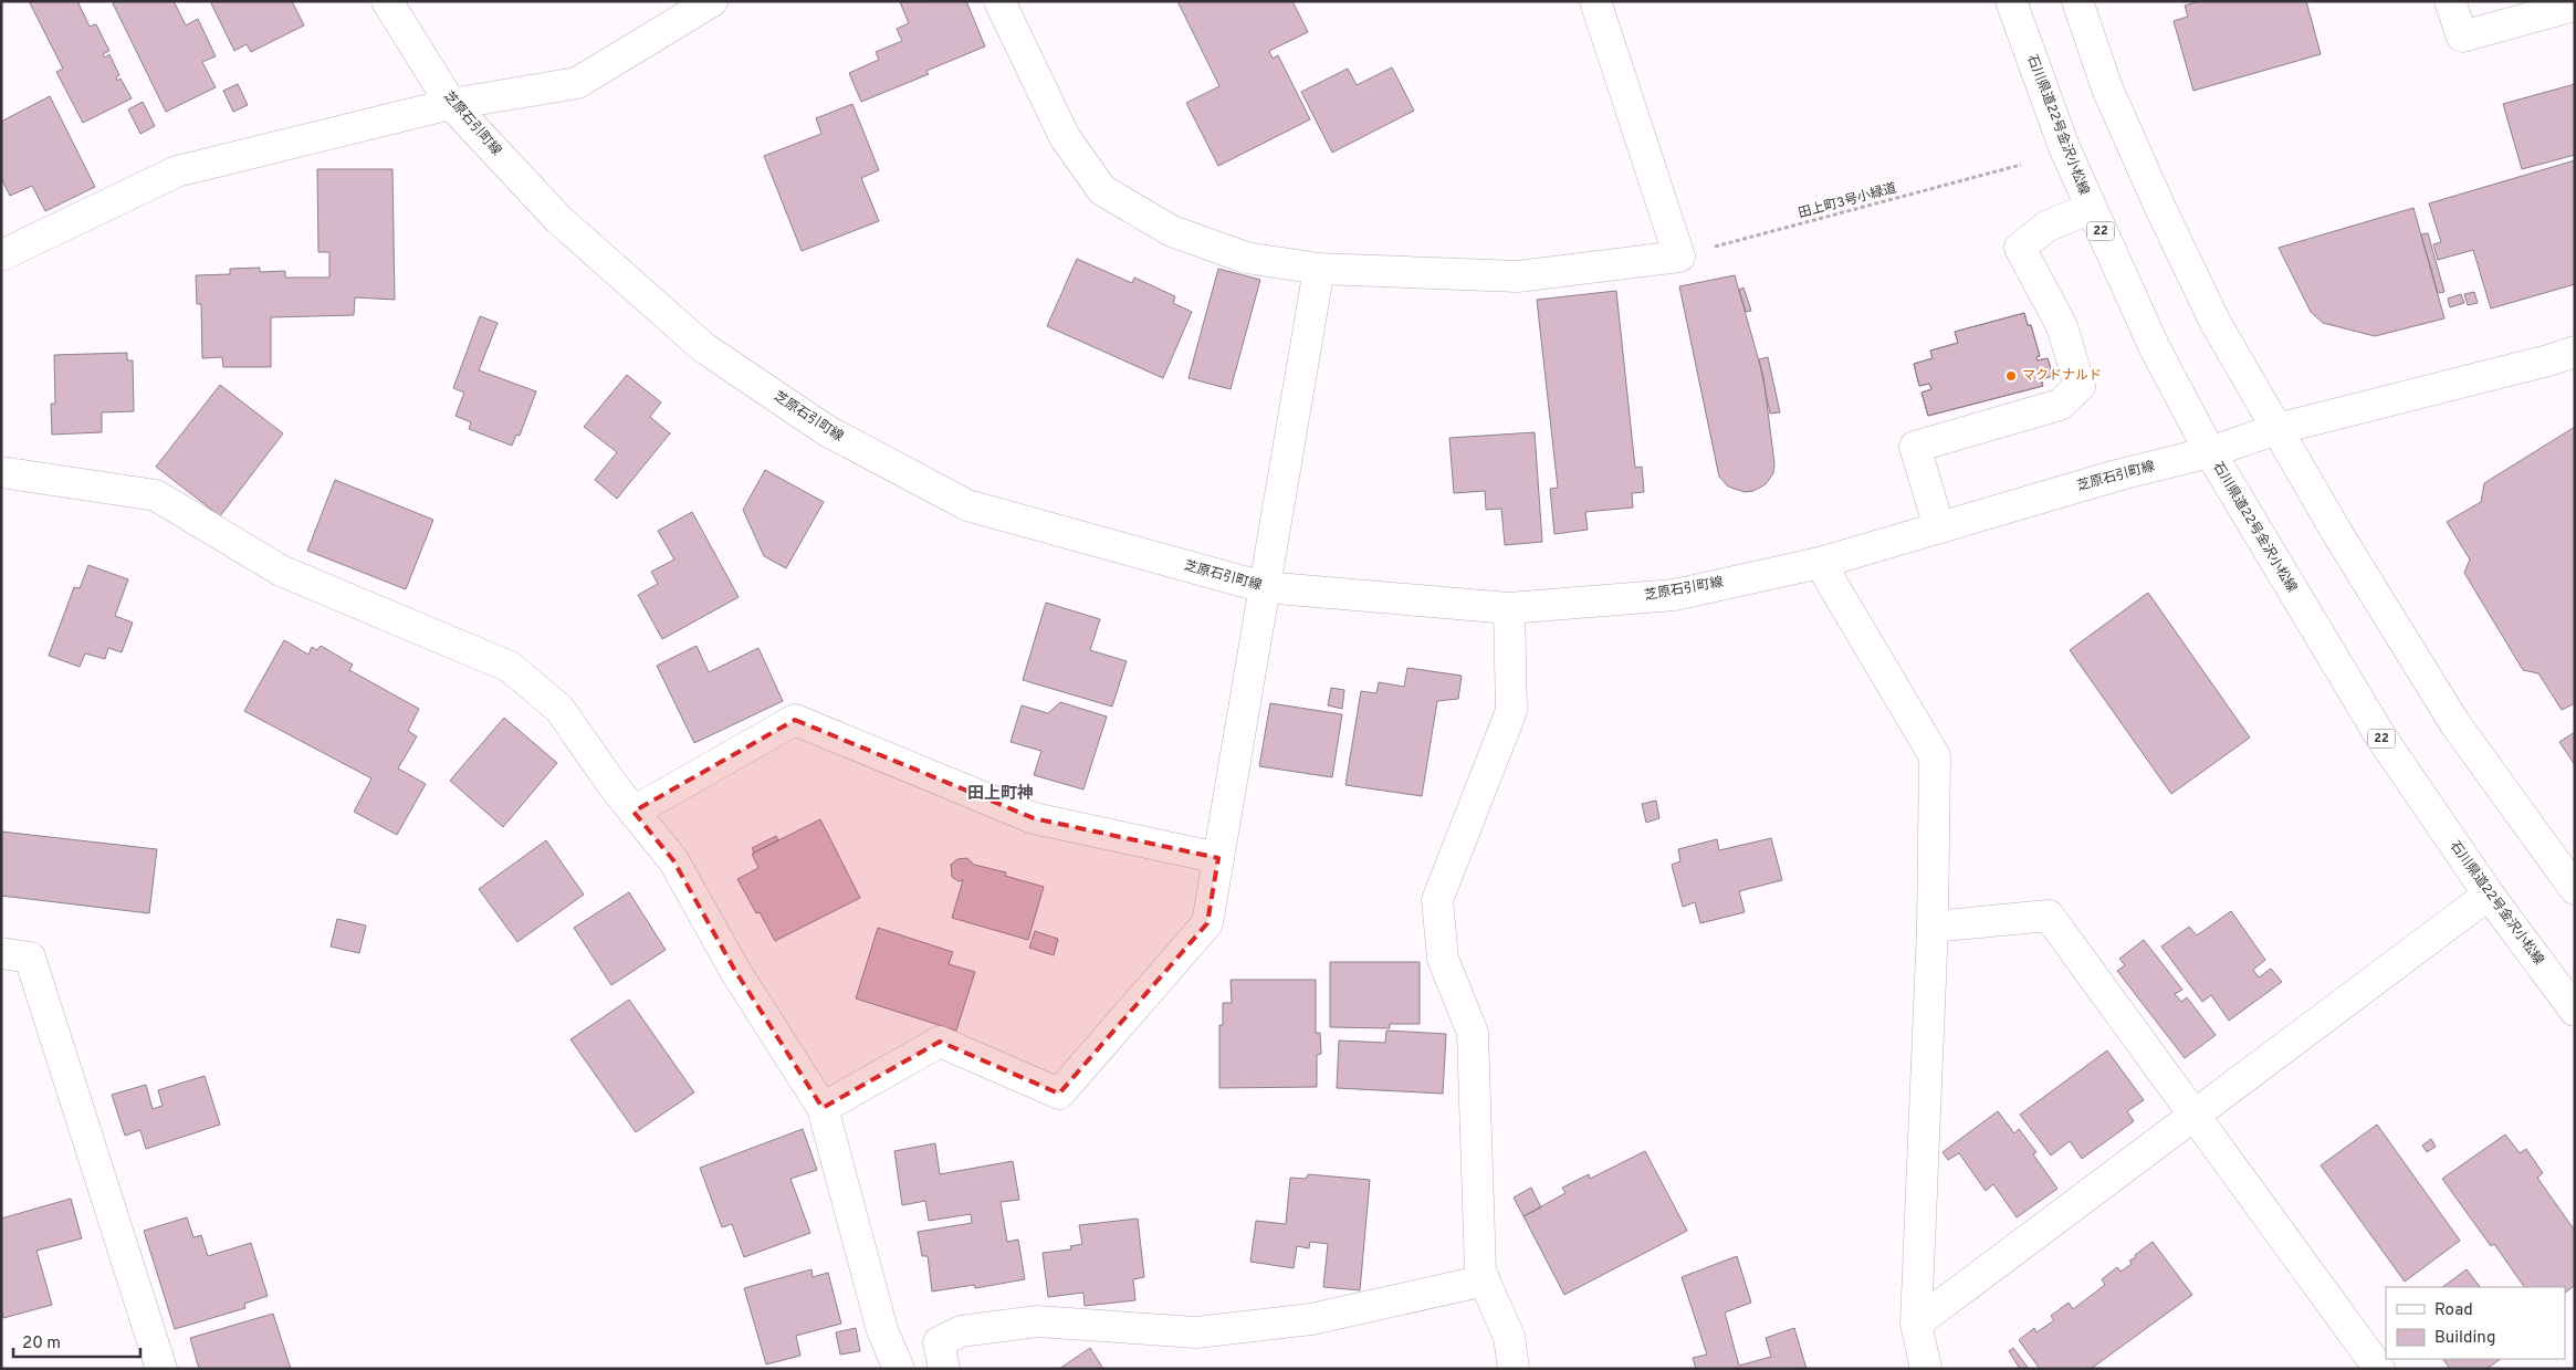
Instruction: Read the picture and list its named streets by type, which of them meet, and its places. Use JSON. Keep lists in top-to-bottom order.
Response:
{
  "streets": {
    "street": ["芝原石引町線", "石川県道22号金沢小松線", "22"],
    "path": ["田上町3号小緑道"]
  },
  "crossings": [
    ["芝原石引町線", "石川県道22号金沢小松線"]
  ],
  "districts": ["田上町神"],
  "places": ["マクドナルド"],
  "legend": ["Road", "Building"],
  "scale_bar": "20 m"
}
